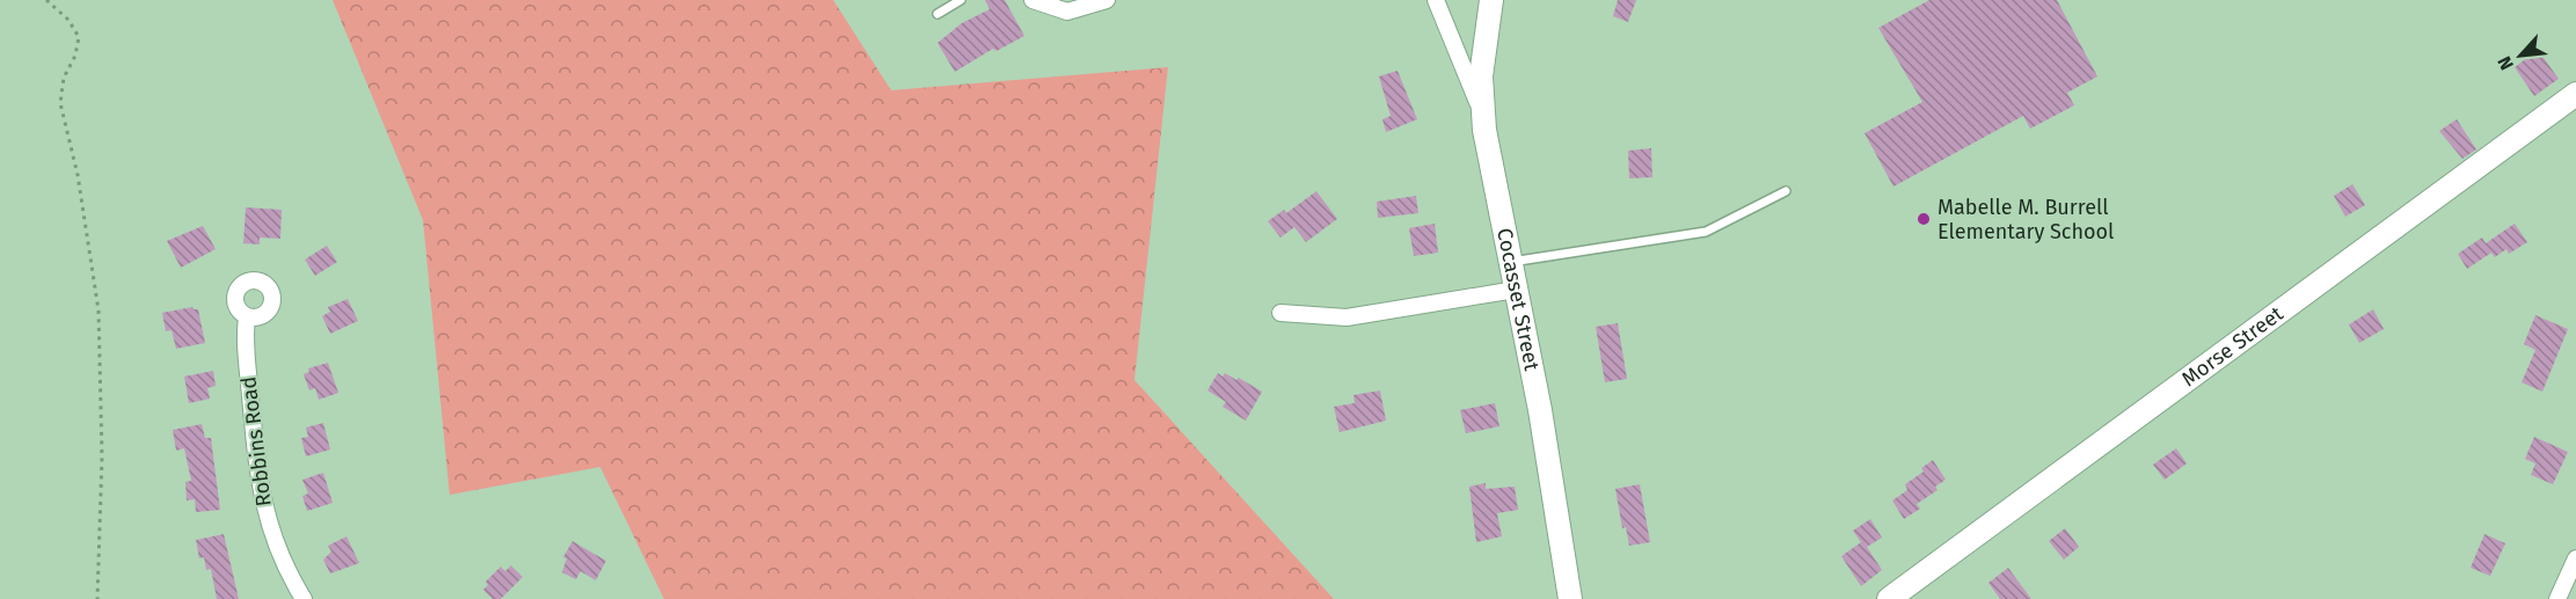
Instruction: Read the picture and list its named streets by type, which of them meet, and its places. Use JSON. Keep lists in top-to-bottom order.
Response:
{
  "streets": {
    "street": ["Cocasset Street", "Morse Street", "Robbins Road"]
  },
  "places": ["Mabelle M. Burrell Elementary School"],
  "north": "bottom left"
}
